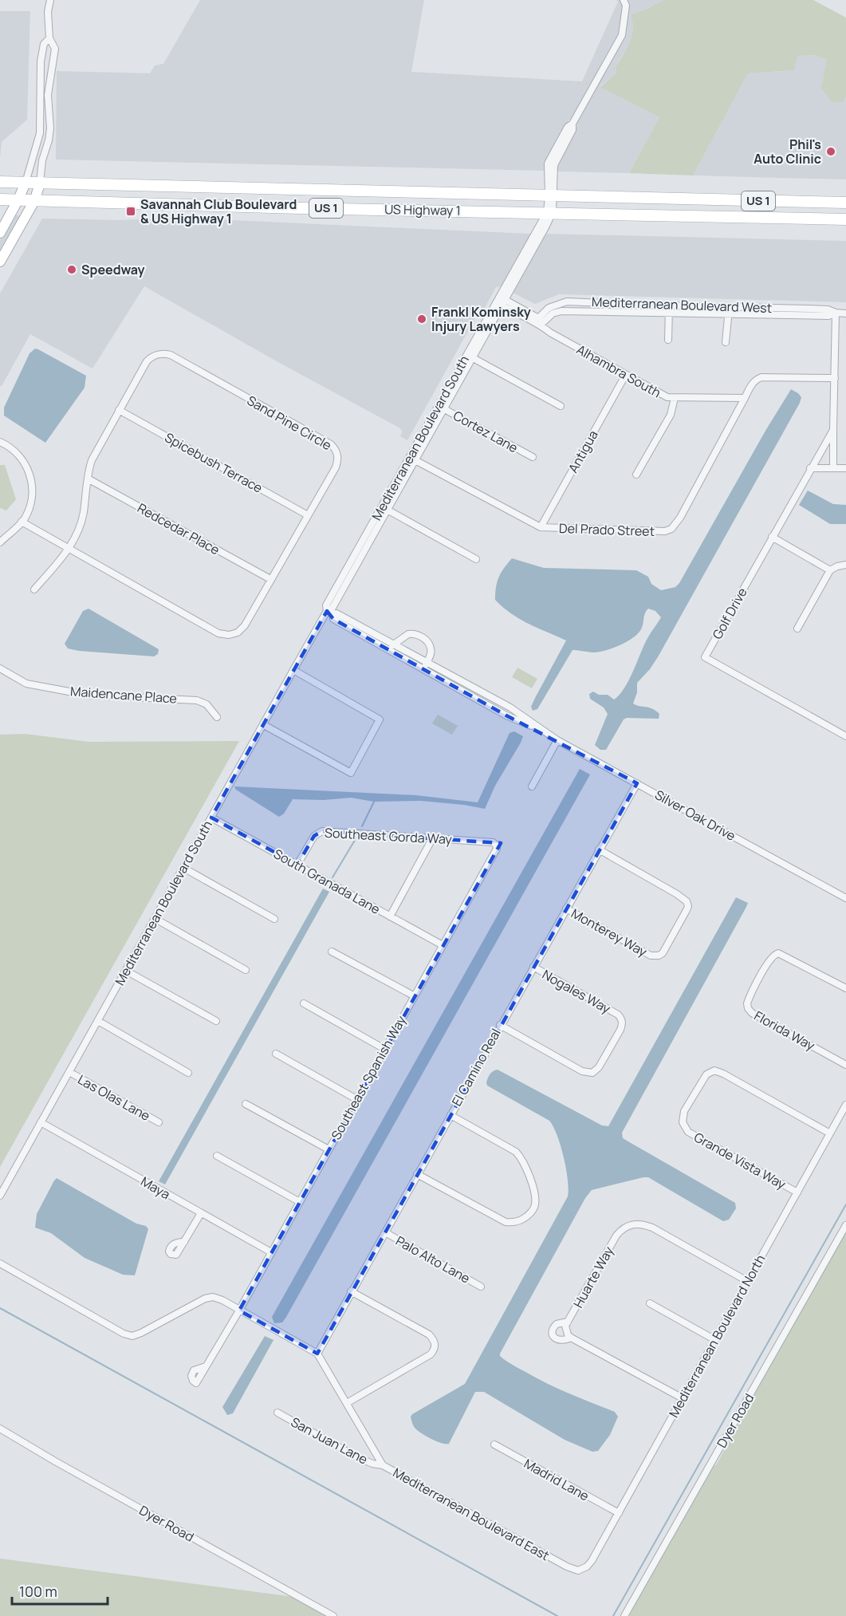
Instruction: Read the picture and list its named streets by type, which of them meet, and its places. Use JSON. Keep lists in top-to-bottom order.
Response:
{
  "streets": {
    "main road": ["US 1", "US Highway 1"],
    "street": [
      "Mediterranean Boulevard West",
      "Alhambra South",
      "Sand Pine Circle",
      "Cortez Lane",
      "Mediterranean Boulevard South",
      "Antigua",
      "Spicebush Terrace",
      "Redcedar Place",
      "Del Prado Street",
      "Golf Drive",
      "Maidencane Place",
      "Silver Oak Drive",
      "Southeast Gorda Way",
      "South Granada Lane",
      "Monterey Way",
      "Nogales Way",
      "Florida Way",
      "El Camino Real",
      "Southeast Spanish Way",
      "Las Olas Lane",
      "Grande Vista Way",
      "Maya",
      "Palo Alto Lane",
      "Huarte Way",
      "Mediterranean Boulevard North",
      "Dyer Road",
      "San Juan Lane",
      "Madrid Lane",
      "Mediterranean Boulevard East"
    ]
  },
  "crossings": [
    ["US Highway 1", "Mediterranean Boulevard South"],
    ["Mediterranean Boulevard West", "Alhambra South"],
    ["Mediterranean Boulevard West", "Golf Drive"],
    ["Alhambra South", "Mediterranean Boulevard South"],
    ["Alhambra South", "Antigua"],
    ["Alhambra South", "Del Prado Street"],
    ["Sand Pine Circle", "Spicebush Terrace"],
    ["Sand Pine Circle", "Redcedar Place"],
    ["Cortez Lane", "Mediterranean Boulevard South"],
    ["Mediterranean Boulevard South", "Del Prado Street"],
    ["Mediterranean Boulevard South", "Silver Oak Drive"],
    ["Mediterranean Boulevard South", "South Granada Lane"],
    ["Mediterranean Boulevard South", "Las Olas Lane"],
    ["Mediterranean Boulevard South", "Maya"],
    ["Antigua", "Del Prado Street"],
    ["Silver Oak Drive", "El Camino Real"],
    ["Southeast Gorda Way", "South Granada Lane"],
    ["Southeast Gorda Way", "Southeast Spanish Way"],
    ["South Granada Lane", "Southeast Spanish Way"],
    ["Monterey Way", "El Camino Real"],
    ["Nogales Way", "El Camino Real"],
    ["El Camino Real", "Palo Alto Lane"],
    ["El Camino Real", "Mediterranean Boulevard East"],
    ["Southeast Spanish Way", "Maya"],
    ["Grande Vista Way", "Mediterranean Boulevard North"],
    ["Huarte Way", "Mediterranean Boulevard North"],
    ["Mediterranean Boulevard North", "Madrid Lane"],
    ["Mediterranean Boulevard North", "Mediterranean Boulevard East"],
    ["San Juan Lane", "Mediterranean Boulevard East"]
  ],
  "places": {
    "other": ["Phil's Auto Clinic", "Speedway", "Frankl Kominsky Injury Lawyers"],
    "transit": ["Savannah Club Boulevard & US Highway 1"]
  },
  "scale_bar": "100 m"
}
